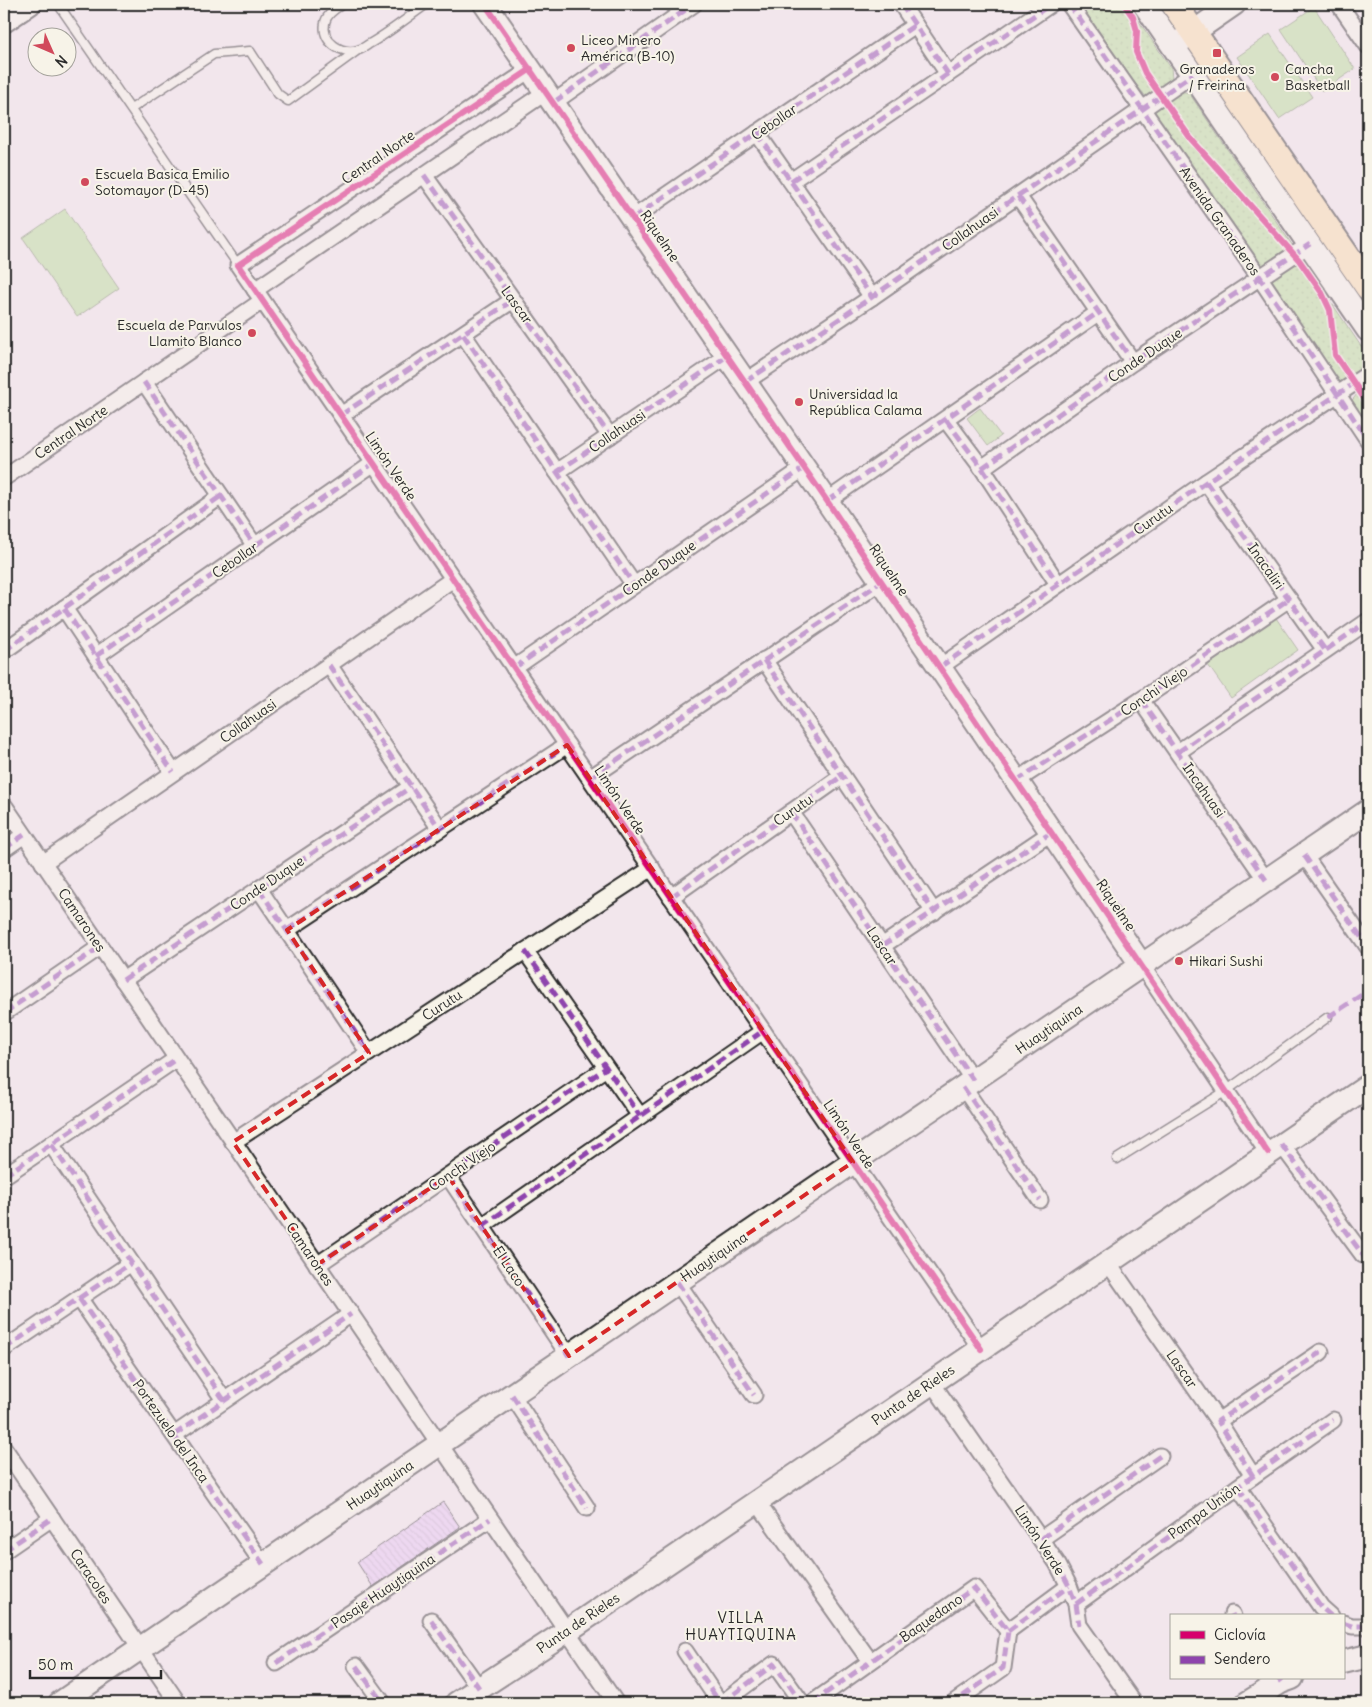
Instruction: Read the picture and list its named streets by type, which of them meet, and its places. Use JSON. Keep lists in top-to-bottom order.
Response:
{
  "streets": {
    "street": [
      "Cebollar",
      "Central Norte",
      "Avenida Granaderos",
      "Collahuasi",
      "Riquelme",
      "Lascar",
      "Conde Duque",
      "Limón Verde",
      "Curutu",
      "Inacaliri",
      "Conchi Viejo",
      "Incahuasi",
      "Camarones",
      "Huaytiquina",
      "El Laco",
      "Punta de Rieles",
      "Portezuelo del Inca",
      "Pampa Unión",
      "Caracoles",
      "Pasaje Huaytiquina",
      "Baquedano"
    ]
  },
  "crossings": [
    ["Cebollar", "Riquelme"],
    ["Cebollar", "Limón Verde"],
    ["Central Norte", "Riquelme"],
    ["Central Norte", "Lascar"],
    ["Central Norte", "Limón Verde"],
    ["Avenida Granaderos", "Collahuasi"],
    ["Avenida Granaderos", "Conde Duque"],
    ["Avenida Granaderos", "Curutu"],
    ["Collahuasi", "Riquelme"],
    ["Collahuasi", "Lascar"],
    ["Collahuasi", "Limón Verde"],
    ["Collahuasi", "Camarones"],
    ["Riquelme", "Conde Duque"],
    ["Riquelme", "Curutu"],
    ["Riquelme", "Conchi Viejo"],
    ["Riquelme", "Huaytiquina"],
    ["Riquelme", "Punta de Rieles"],
    ["Lascar", "Curutu"],
    ["Lascar", "Huaytiquina"],
    ["Lascar", "Punta de Rieles"],
    ["Lascar", "Pampa Unión"],
    ["Conde Duque", "Limón Verde"],
    ["Conde Duque", "Camarones"],
    ["Limón Verde", "Curutu"],
    ["Limón Verde", "Huaytiquina"],
    ["Limón Verde", "Punta de Rieles"],
    ["Limón Verde", "Pampa Unión"],
    ["Curutu", "Inacaliri"],
    ["Curutu", "Camarones"],
    ["Inacaliri", "Conchi Viejo"],
    ["Conchi Viejo", "Incahuasi"],
    ["Conchi Viejo", "Camarones"],
    ["Conchi Viejo", "El Laco"],
    ["Incahuasi", "Huaytiquina"],
    ["Camarones", "Huaytiquina"],
    ["Camarones", "Punta de Rieles"],
    ["Camarones", "Pasaje Huaytiquina"],
    ["Huaytiquina", "El Laco"],
    ["Huaytiquina", "Portezuelo del Inca"],
    ["Huaytiquina", "Caracoles"]
  ],
  "districts": ["VILLA HUAYTIQUINA"],
  "places": {
    "other": [
      "Liceo Minero América (B-10)",
      "Cancha Basketball",
      "Escuela Basica Emilio Sotomayor (D-45)",
      "Escuela de Parvulos Llamito Blanco",
      "Universidad la República Calama",
      "Hikari Sushi"
    ],
    "transit": ["Granaderos / Freirina"]
  },
  "legend": ["Ciclovía", "Sendero"],
  "scale_bar": "50 m",
  "north": "bottom right"
}
